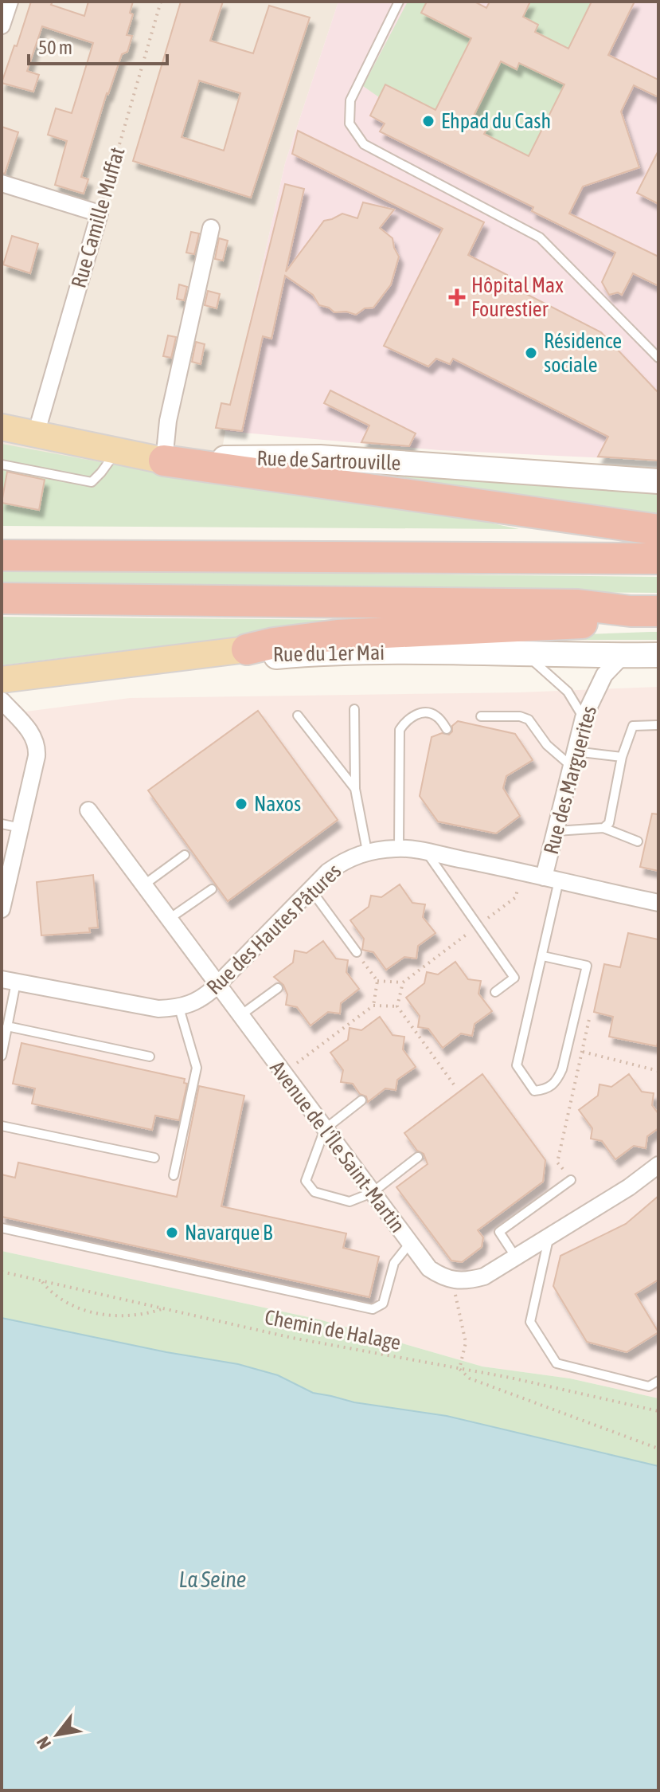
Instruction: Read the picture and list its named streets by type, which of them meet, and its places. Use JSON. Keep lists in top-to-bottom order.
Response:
{
  "streets": {
    "main road": ["Rue de Sartrouville", "Rue du 1er Mai"],
    "street": [
      "Rue Camille Muffat",
      "Rue des Marguerites",
      "Rue des Hautes Pâtures",
      "Avenue de l'Île Saint-Martin"
    ],
    "path": ["Chemin de Halage"]
  },
  "crossings": [
    ["Rue Camille Muffat", "Rue de Sartrouville"],
    ["Rue du 1er Mai", "Rue des Marguerites"],
    ["Rue des Marguerites", "Rue des Hautes Pâtures"],
    ["Rue des Hautes Pâtures", "Avenue de l'Île Saint-Martin"]
  ],
  "water": ["La Seine"],
  "places": {
    "other": [
      "Ehpad du Cash",
      "Résidence sociale",
      "Naxos",
      "Navarque B"
    ],
    "health": ["Hôpital Max Fourestier"]
  },
  "scale_bar": "50 m",
  "north": "bottom left"
}
